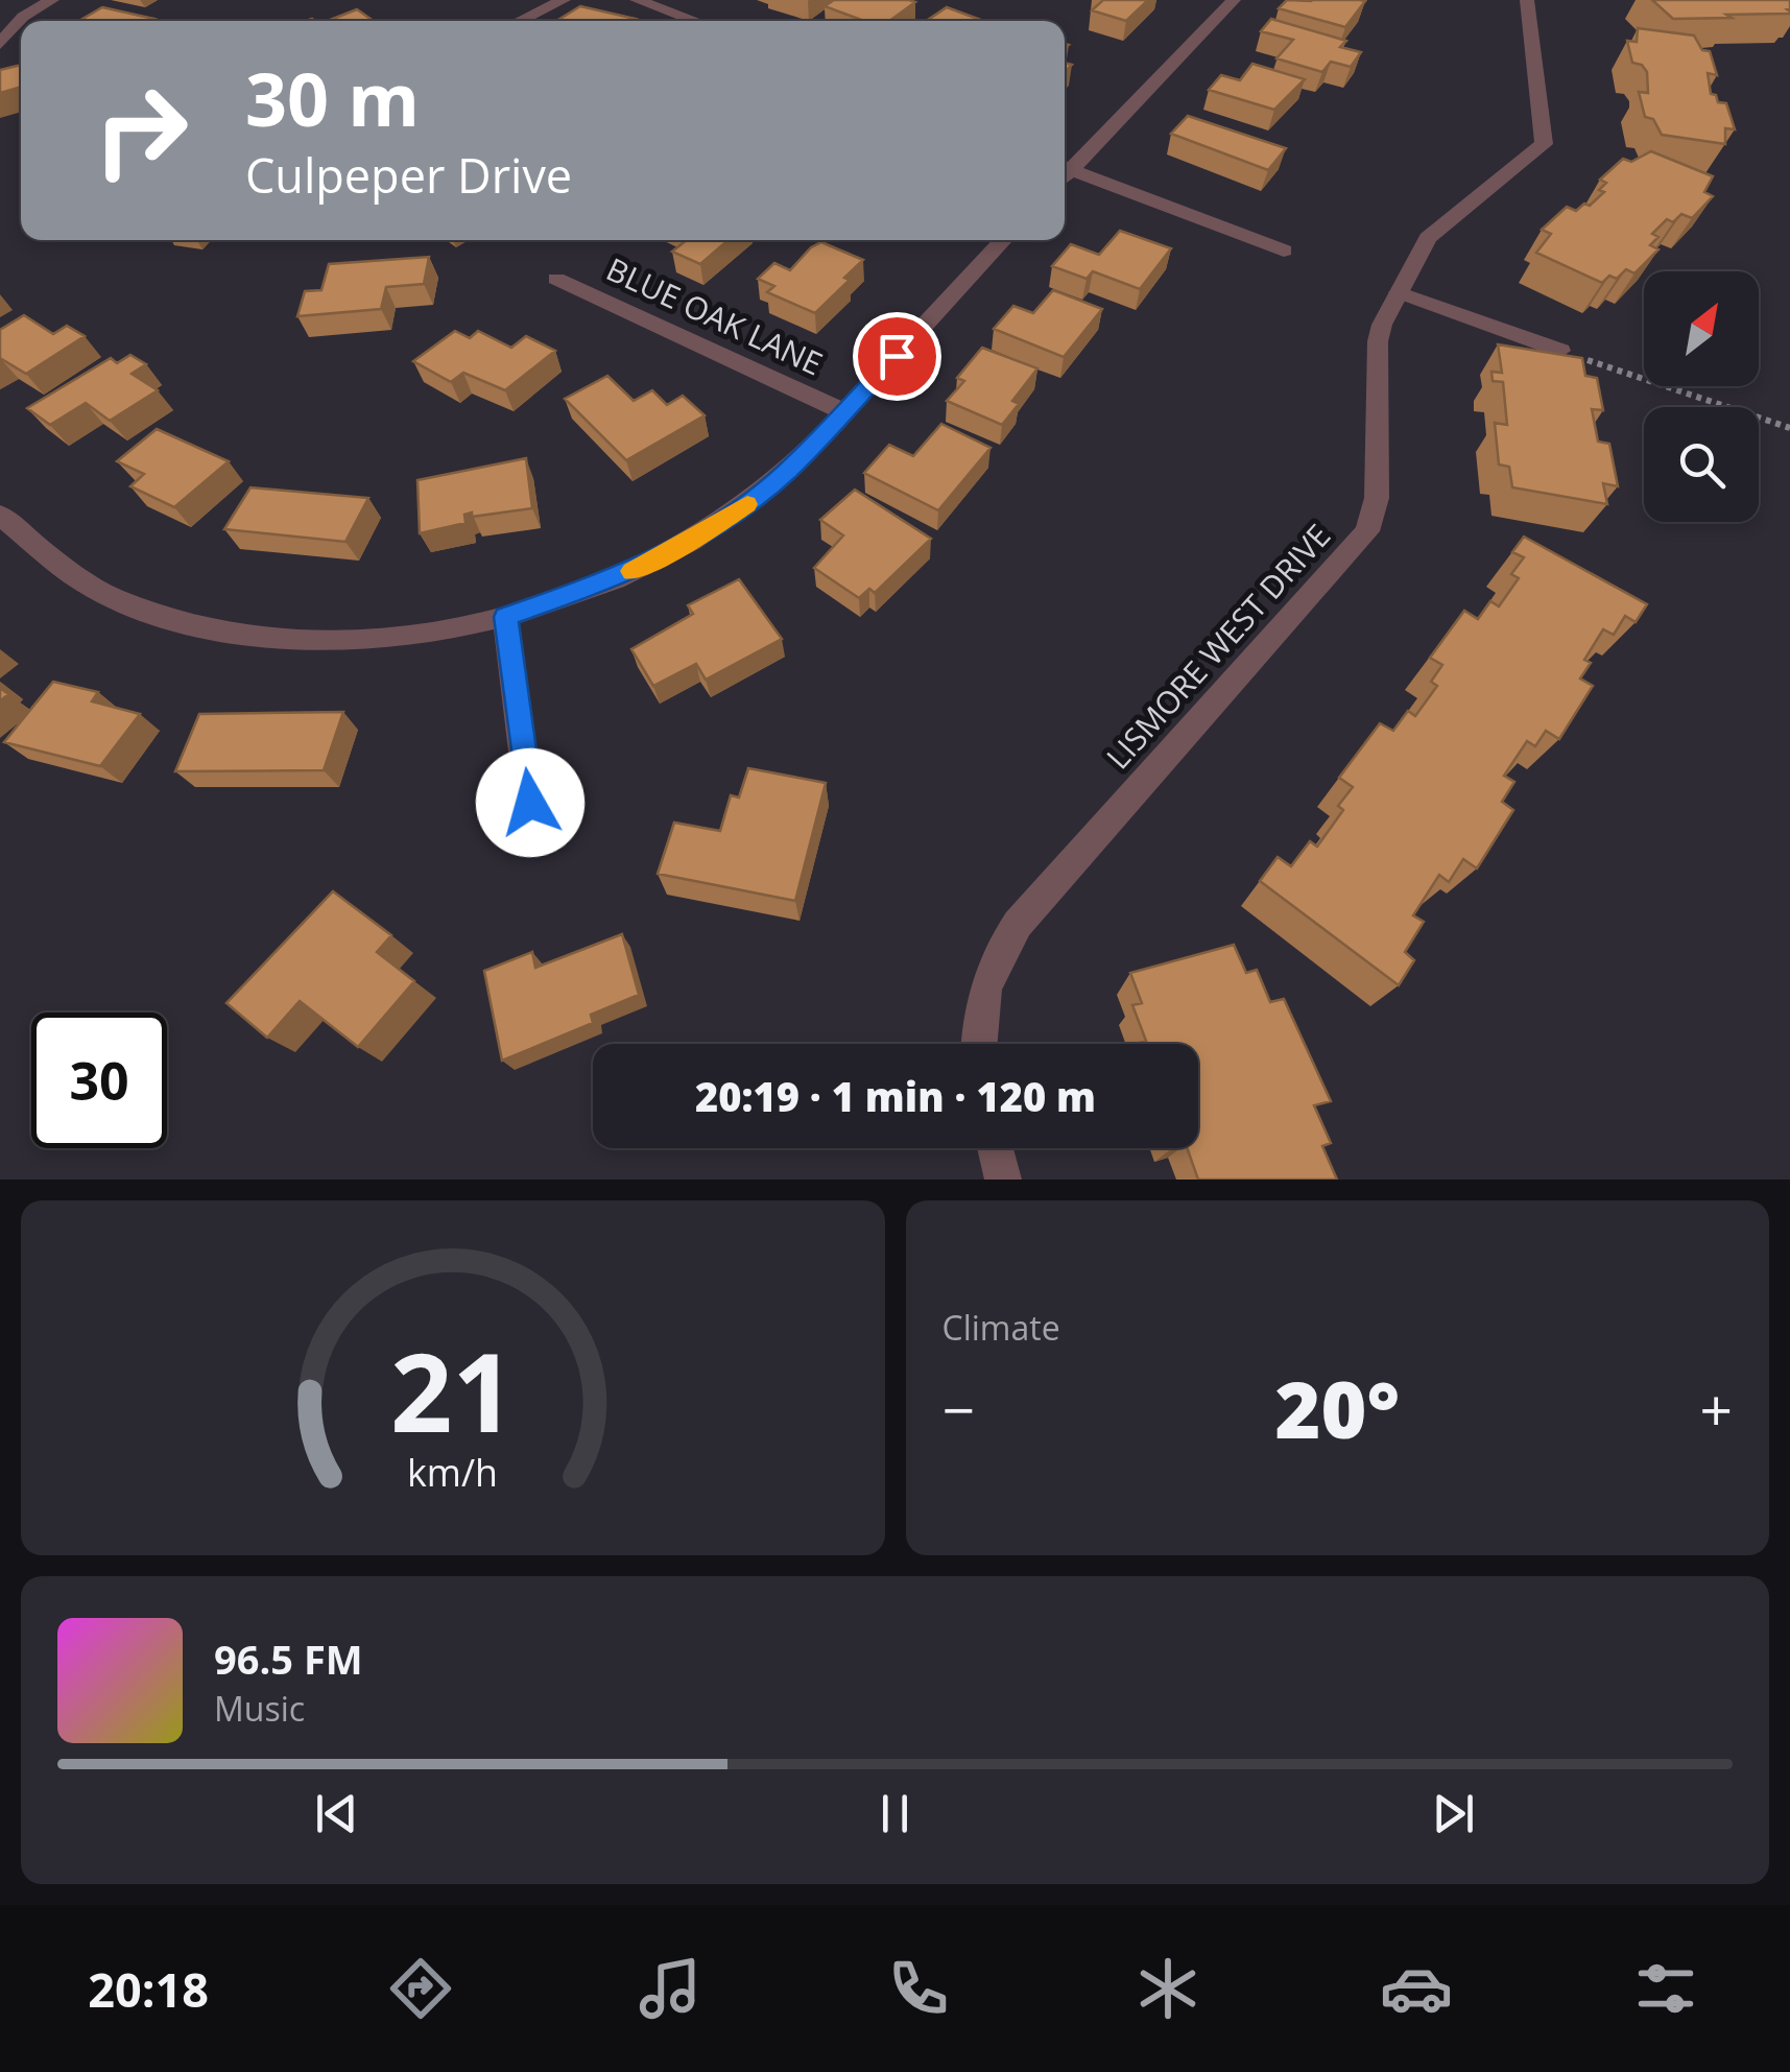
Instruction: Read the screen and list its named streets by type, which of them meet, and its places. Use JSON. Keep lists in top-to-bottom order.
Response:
{
  "streets": {
    "street": ["BLUE OAK LANE", "LISMORE WEST DRIVE"]
  },
  "north": "top right",
  "page": {
    "turn": ["30 m", "Culpeper Drive"],
    "limit": "30",
    "trip": "20:19 · 1 min · 120 m",
    "tile": "Climate",
    "heat": ["−", "20°", "+"],
    "song": ["96.5 FM", "Music"],
    "tabs": "20:18",
    "gauge": ["21", "km/h"]
  }
}
